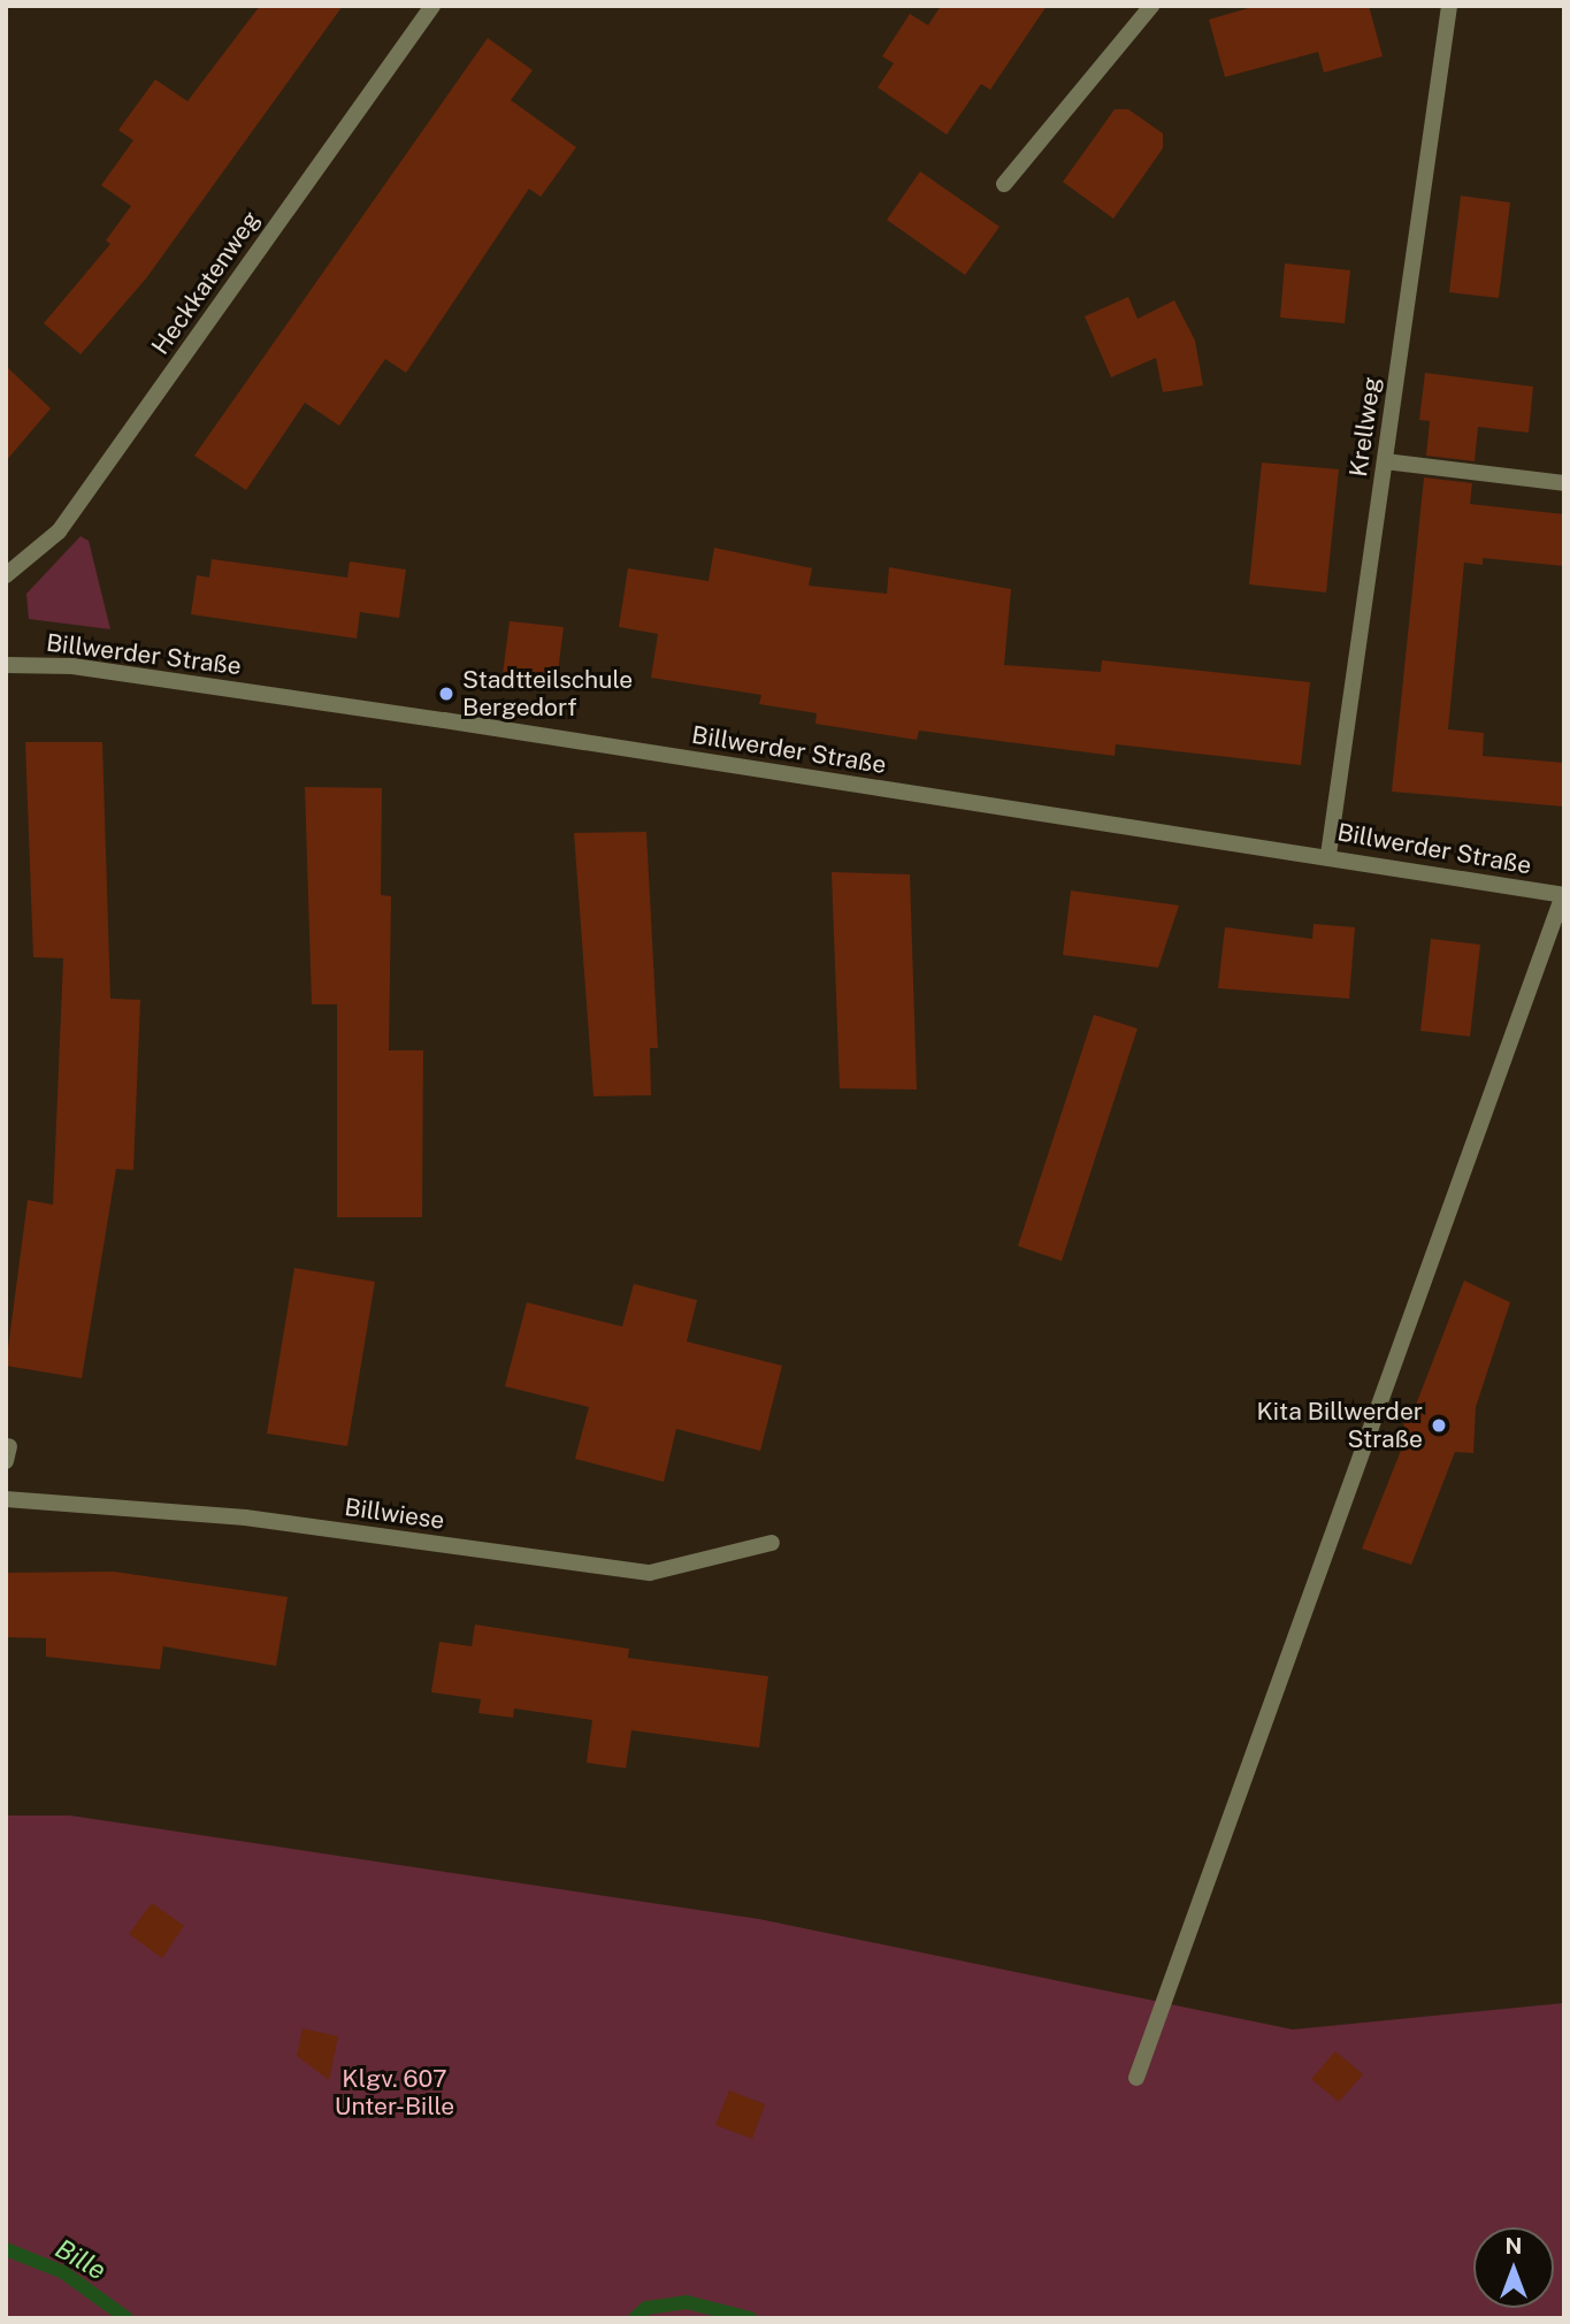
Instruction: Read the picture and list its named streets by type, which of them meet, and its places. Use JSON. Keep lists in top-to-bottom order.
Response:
{
  "streets": {
    "street": [
      "Heckkatenweg",
      "Krellweg",
      "Billwerder Straße",
      "Billwiese"
    ]
  },
  "crossings": [
    ["Krellweg", "Billwerder Straße"]
  ],
  "water": ["Bille"],
  "parks": ["Klgv. 607 Unter-Bille"],
  "places": ["Stadtteilschule Bergedorf", "Kita Billwerder Straße"],
  "north": "top"
}
